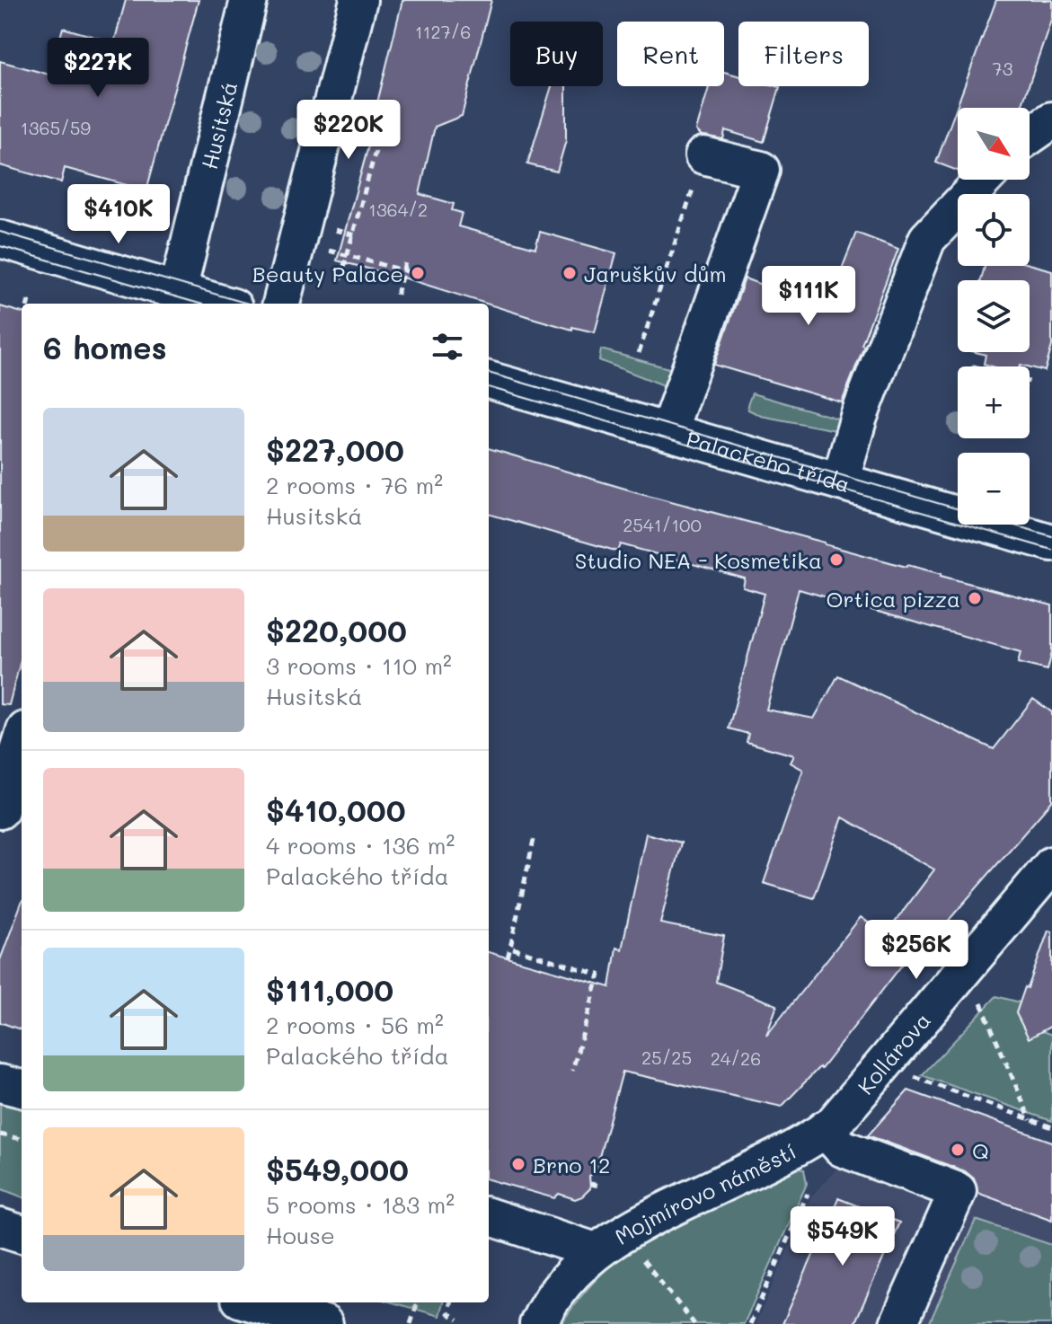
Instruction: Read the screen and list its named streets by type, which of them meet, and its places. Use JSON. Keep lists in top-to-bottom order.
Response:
{
  "streets": {
    "street": [
      "Husitská",
      "Palackého třída",
      "Kollárova",
      "Mojmírovo náměstí"
    ]
  },
  "crossings": [
    ["Kollárova", "Mojmírovo náměstí"]
  ],
  "places": [
    "Beauty Palace",
    "Jaruškův dům",
    "Studio NEA - Kosmetika",
    "Ortica pizza",
    "Q",
    "Brno 12"
  ],
  "house_numbers": [
    "1127/6",
    "73",
    "1365/59",
    "1364/2",
    "2541/100",
    "25/25",
    "24/26"
  ],
  "north": "bottom right",
  "page": {
    "chip": ["Buy", "Rent", "Filters"],
    "price": [
      "$227K",
      "$220K",
      "$410K",
      "$111K",
      "$256K",
      "$549K"
    ],
    "map_buttons": ["+", "−"],
    "heading": "6 homes",
    "list": [
      {
        "name": "$227,000",
        "note": "2 rooms · 76 m² · Husitská"
      },
      {
        "name": "$220,000",
        "note": "3 rooms · 110 m² · Husitská"
      },
      {
        "name": "$410,000",
        "note": "4 rooms · 136 m² · Palackého třída"
      },
      {
        "name": "$111,000",
        "note": "2 rooms · 56 m² · Palackého třída"
      },
      {
        "name": "$549,000",
        "note": "5 rooms · 183 m² · House"
      }
    ]
  }
}
